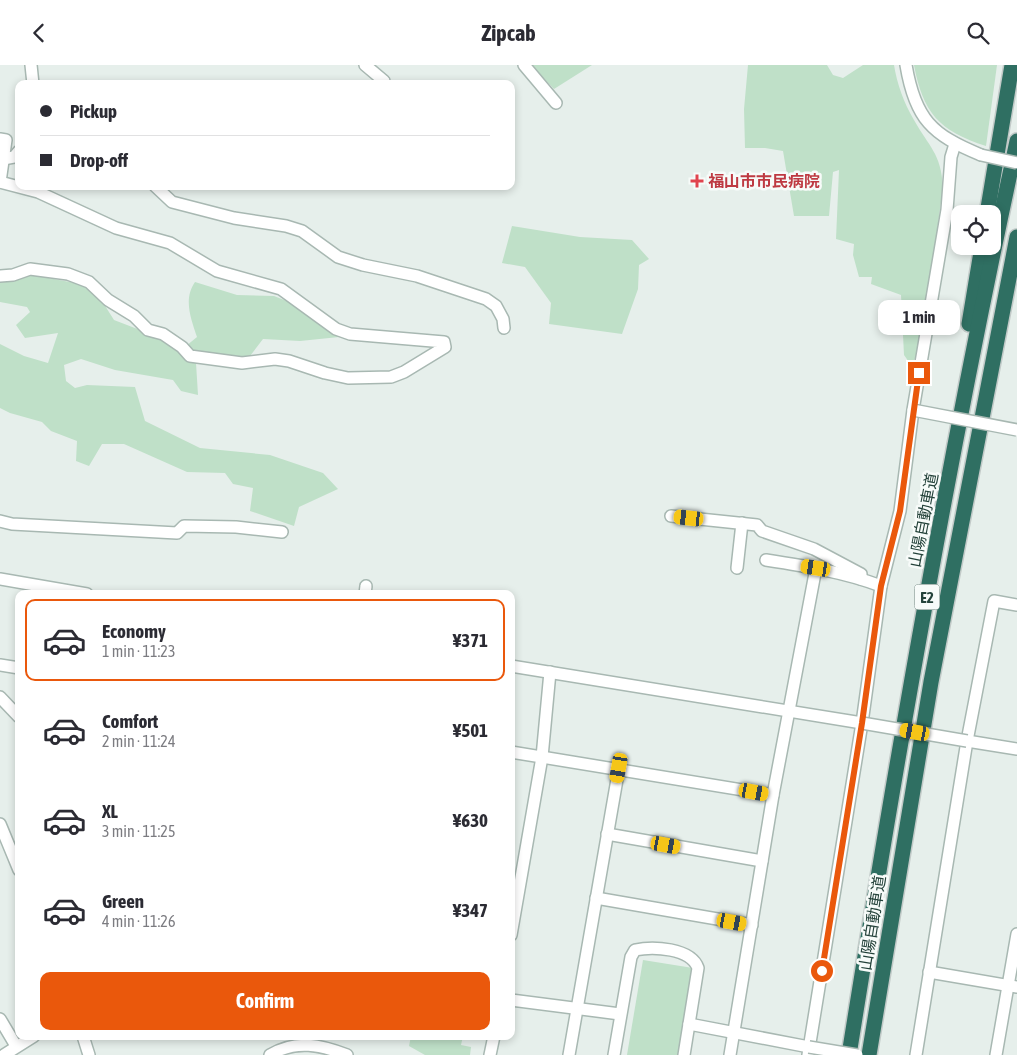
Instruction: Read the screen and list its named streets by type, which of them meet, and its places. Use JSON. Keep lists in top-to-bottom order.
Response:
{
  "streets": {
    "highway": ["山陽自動車道", "E2"]
  },
  "places": {
    "health": ["福山市市民病院"]
  },
  "page": {
    "header": "Zipcab",
    "banner": ["Pickup", "Drop-off"],
    "bubble": "1 min",
    "list": [
      {
        "name": "Economy",
        "note": "1 min · 11:23",
        "value": "¥371"
      },
      {
        "name": "Comfort",
        "note": "2 min · 11:24",
        "value": "¥501"
      },
      {
        "name": "XL",
        "note": "3 min · 11:25",
        "value": "¥630"
      },
      {
        "name": "Green",
        "note": "4 min · 11:26",
        "value": "¥347"
      }
    ],
    "buttons": "Confirm"
  }
}
